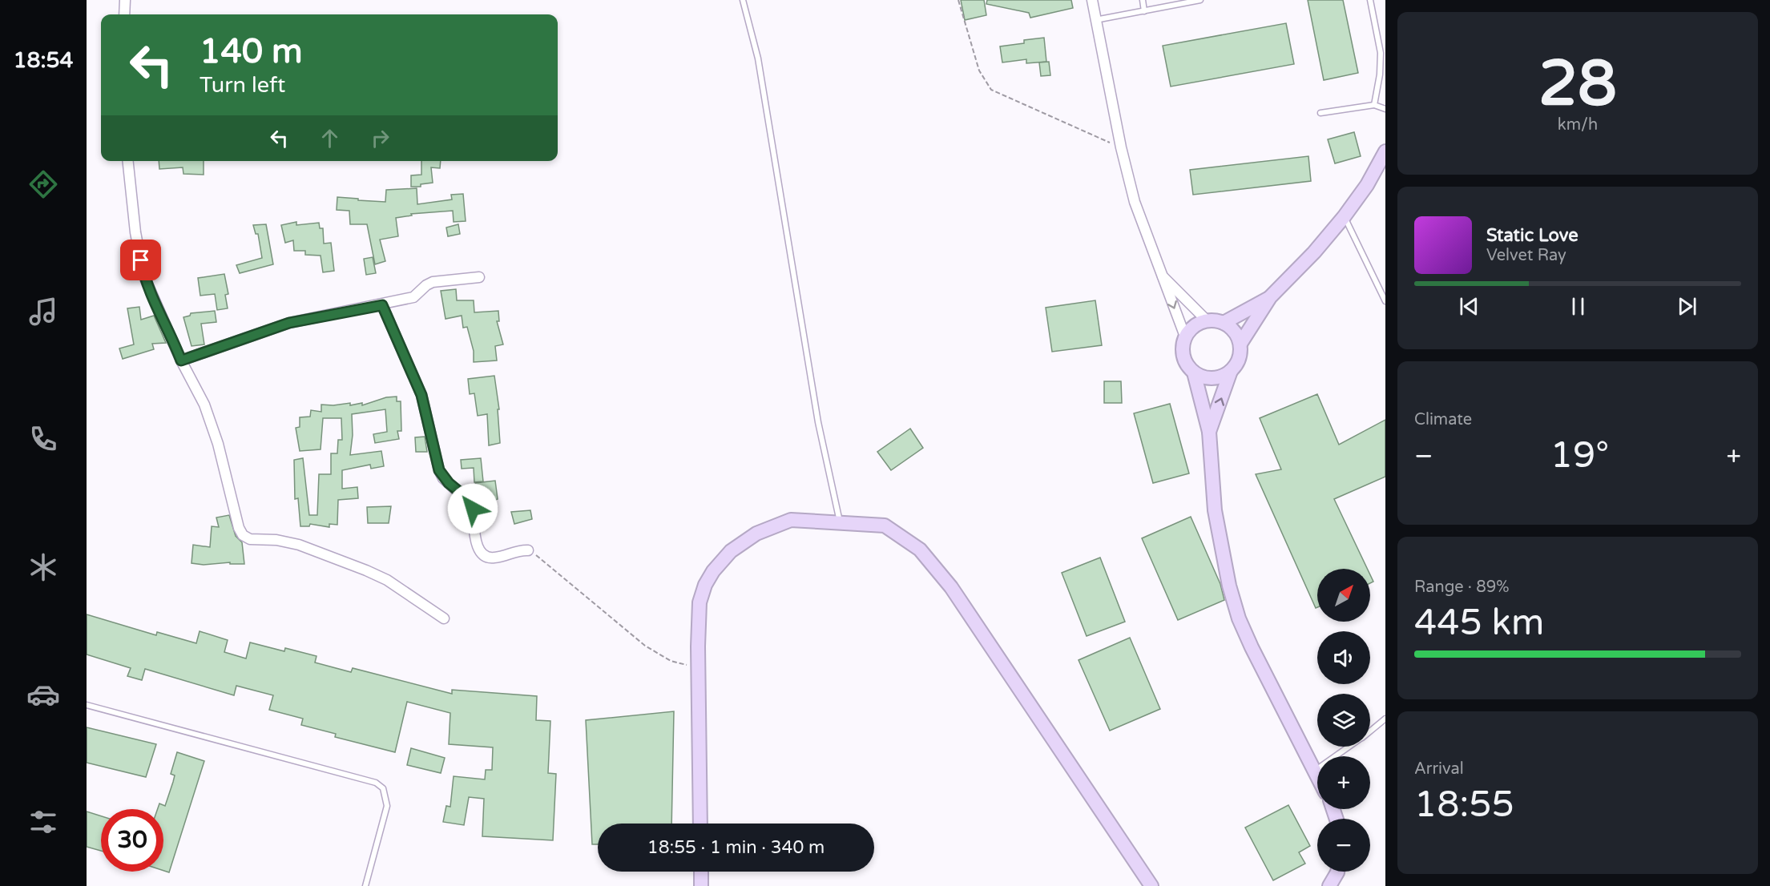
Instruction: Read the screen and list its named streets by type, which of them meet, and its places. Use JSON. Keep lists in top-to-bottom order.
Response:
{
  "north": "top right",
  "page": {
    "tabs": "18:54",
    "tile": [
      ["28", "km/h"],
      "Climate",
      ["Range · 89%", "445 km"],
      ["Arrival", "18:55"]
    ],
    "turn": ["140 m", "Turn left"],
    "song": ["Static Love", "Velvet Ray"],
    "heat": ["−", "19°", "+"],
    "map_buttons": ["+", "−"],
    "limit": "30",
    "trip": "18:55 · 1 min · 340 m"
  }
}
